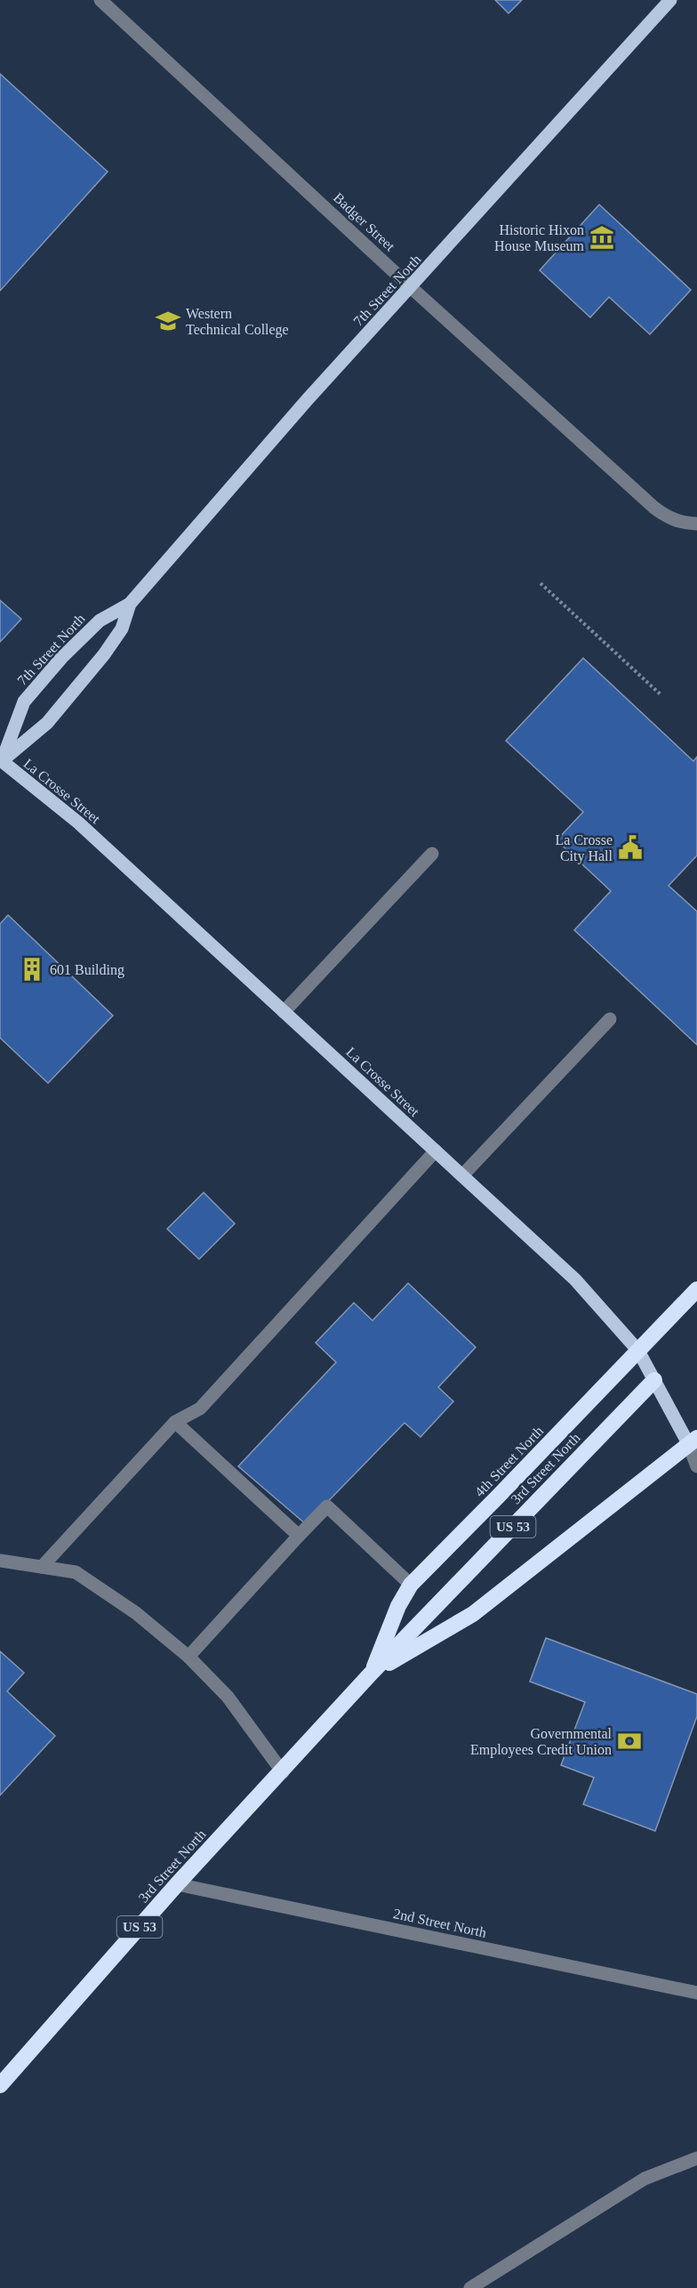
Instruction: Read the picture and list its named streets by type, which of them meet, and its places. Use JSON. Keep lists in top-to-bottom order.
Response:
{
  "streets": {
    "highway": ["4th Street North", "3rd Street North", "US 53"],
    "main road": ["7th Street North", "La Crosse Street"],
    "street": ["Badger Street", "2nd Street North"]
  },
  "crossings": [
    ["Badger Street", "7th Street North"],
    ["7th Street North", "La Crosse Street"],
    ["La Crosse Street", "4th Street North"],
    ["La Crosse Street", "3rd Street North"],
    ["4th Street North", "3rd Street North"],
    ["3rd Street North", "2nd Street North"]
  ],
  "places": {
    "museum": ["Historic Hixon House Museum"],
    "school or university": ["Western Technical College"],
    "public building": ["La Crosse City Hall"],
    "building": ["601 Building"],
    "bank": ["Governmental Employees Credit Union"]
  }
}
